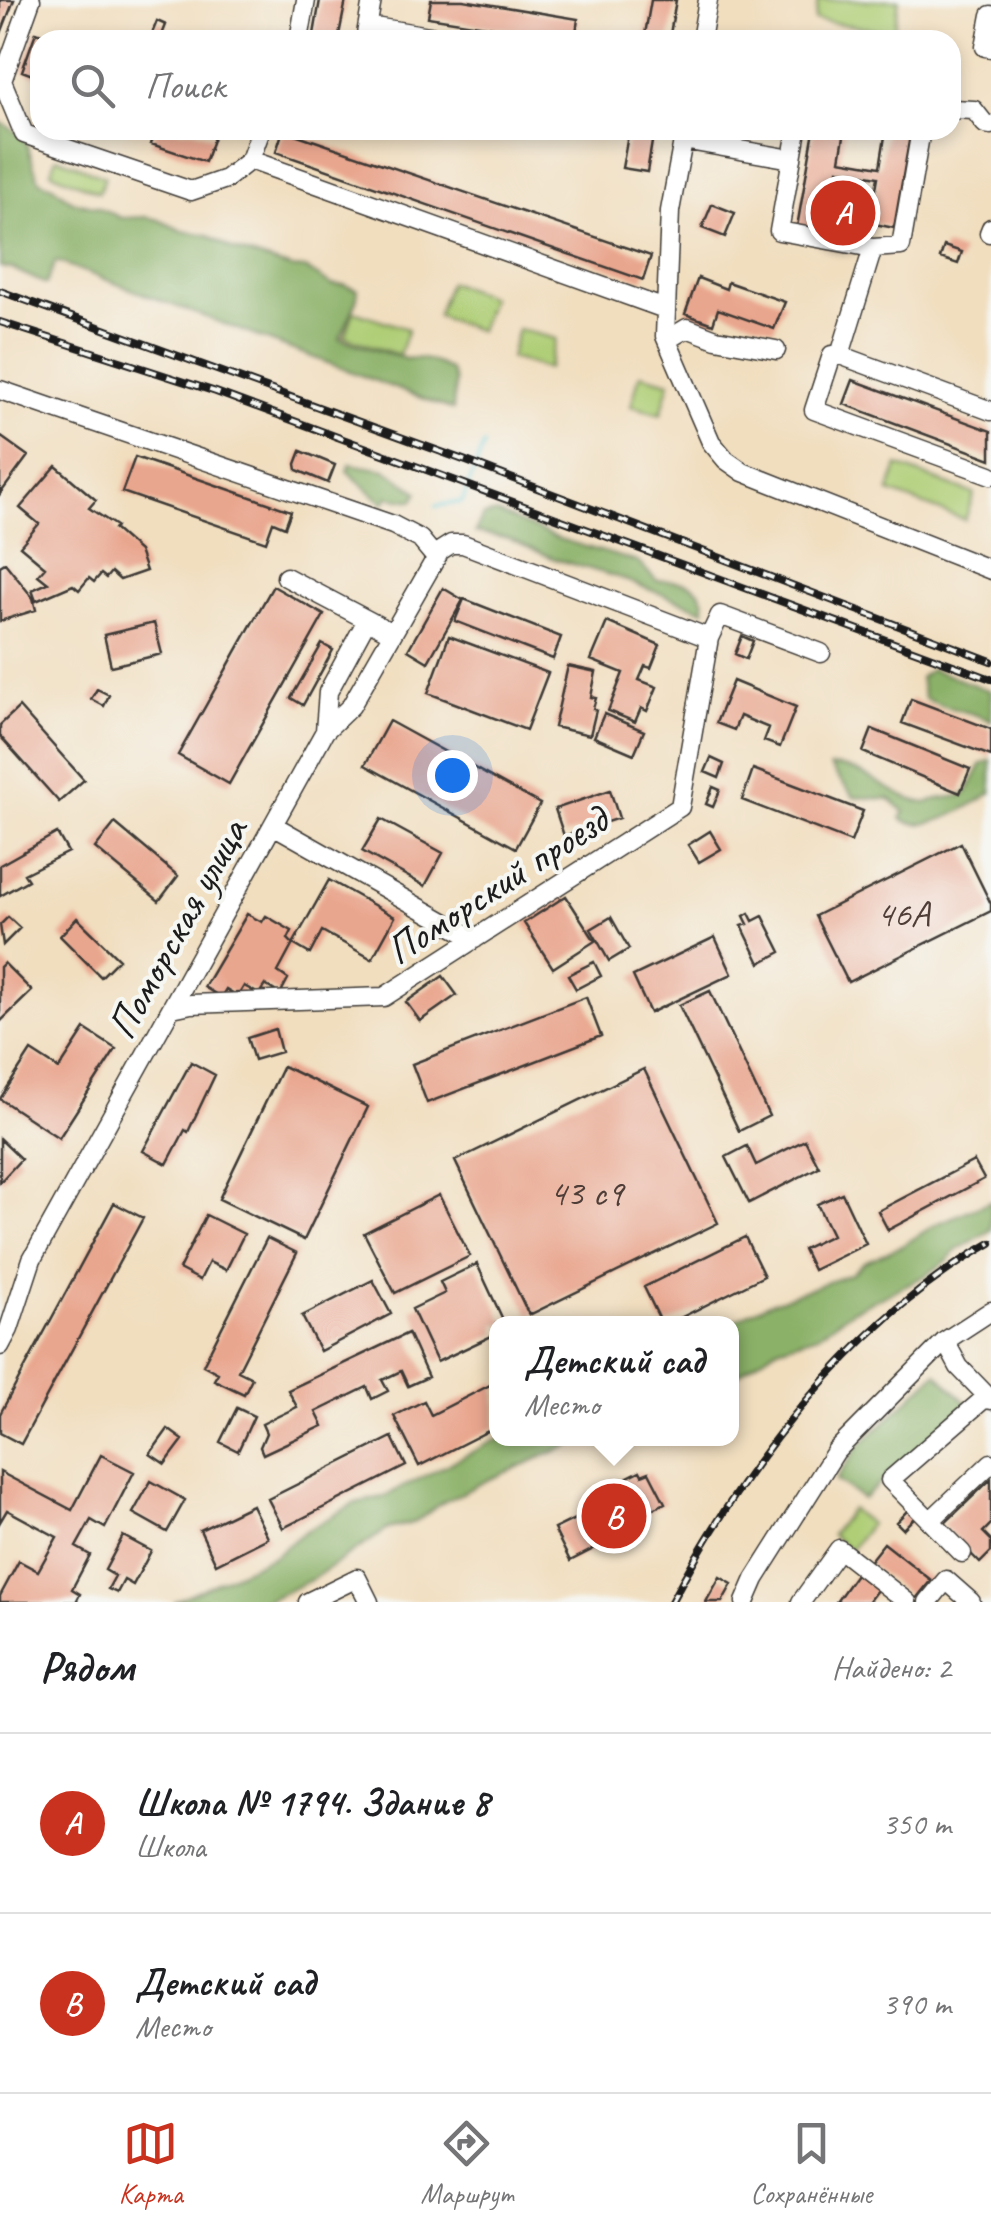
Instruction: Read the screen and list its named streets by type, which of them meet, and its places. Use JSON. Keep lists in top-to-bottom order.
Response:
{
  "streets": {
    "street": ["Поморский проезд", "Поморская улица"]
  },
  "crossings": [
    ["Поморский проезд", "Поморская улица"]
  ],
  "house_numbers": ["46А", "43 с9"],
  "page": {
    "search": "Поиск",
    "pins": ["A", "B"],
    "popup": ["Детский сад", "Место"],
    "heading": ["Рядом", "Найдено: 2"],
    "list": [
      {
        "mark": "A",
        "name": "Школа № 1794. Здание 8",
        "note": "Школа",
        "value": "350 m"
      },
      {
        "mark": "B",
        "name": "Детский сад",
        "note": "Место",
        "value": "390 m"
      }
    ],
    "nav": ["Карта", "Маршрут", "Сохранённые"]
  }
}
